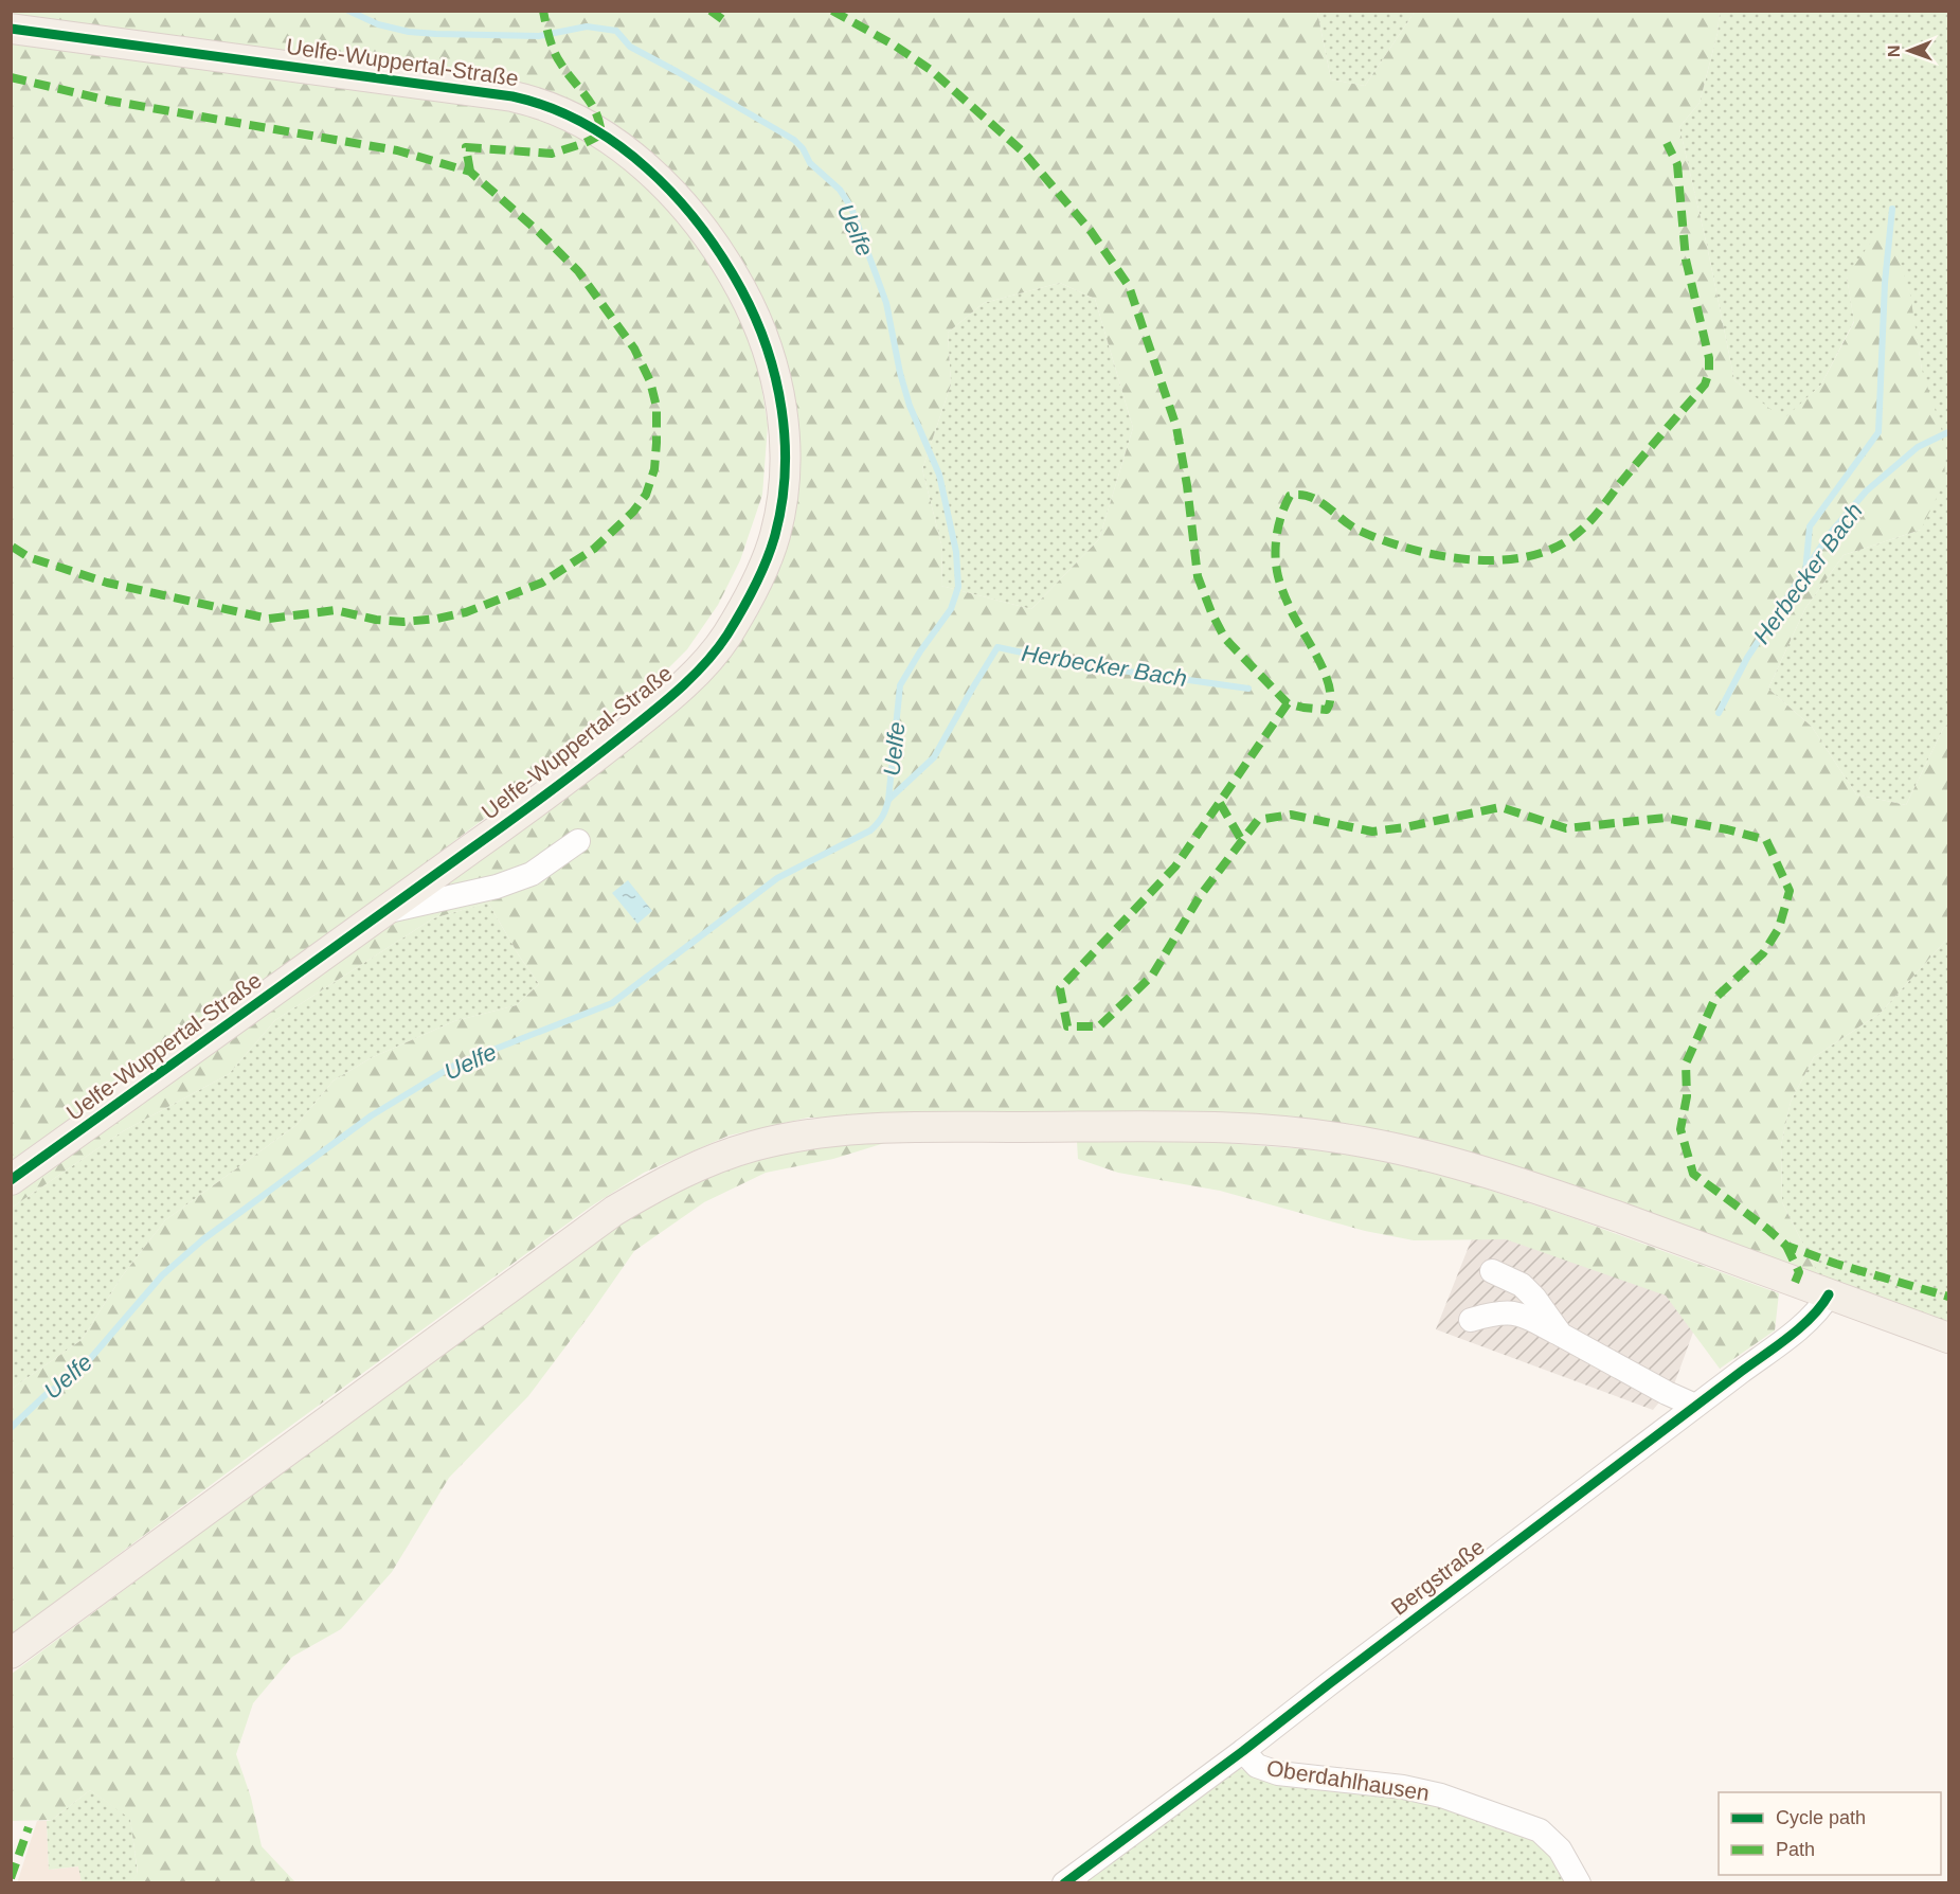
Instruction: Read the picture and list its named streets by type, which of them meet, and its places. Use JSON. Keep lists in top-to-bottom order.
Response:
{
  "streets": {
    "main road": ["Uelfe-Wuppertal-Straße"],
    "street": ["Bergstraße", "Oberdahlhausen"]
  },
  "crossings": [
    ["Bergstraße", "Oberdahlhausen"]
  ],
  "water": ["Uelfe", "Herbecker Bach"],
  "legend": ["Cycle path", "Path"],
  "north": "left"
}
